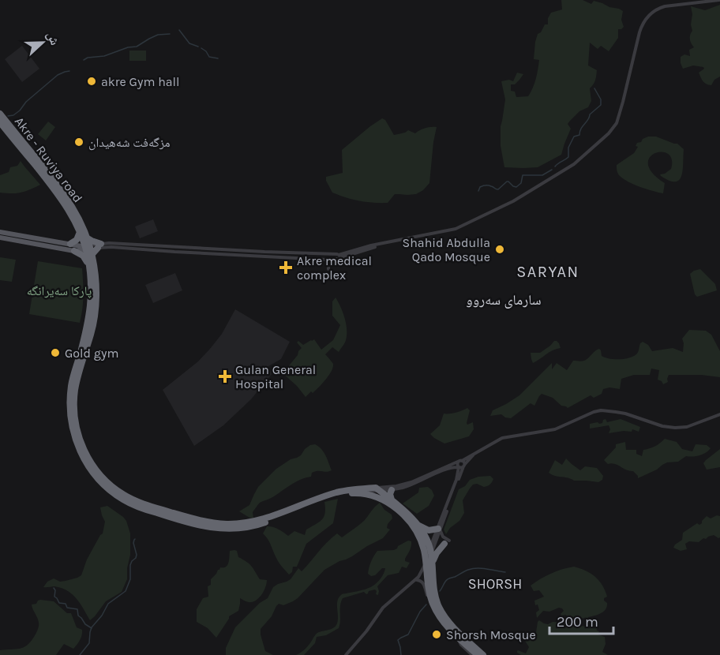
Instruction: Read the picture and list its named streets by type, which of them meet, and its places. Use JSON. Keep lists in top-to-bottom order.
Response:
{
  "streets": {
    "highway": ["Akre - Ruviya road"]
  },
  "districts": ["SARYAN", "سارمای سەروو", "SHORSH"],
  "parks": ["پارکا سەیرانگه"],
  "places": {
    "other": [
      "akre Gym hall",
      "مزگەفت شه‌هيدان",
      "Shahid Abdulla Qado Mosque",
      "Gold gym",
      "Shorsh Mosque"
    ],
    "health": ["Akre medical complex", "Gulan General Hospital"]
  },
  "scale_bar": "200 m",
  "north": "right"
}
